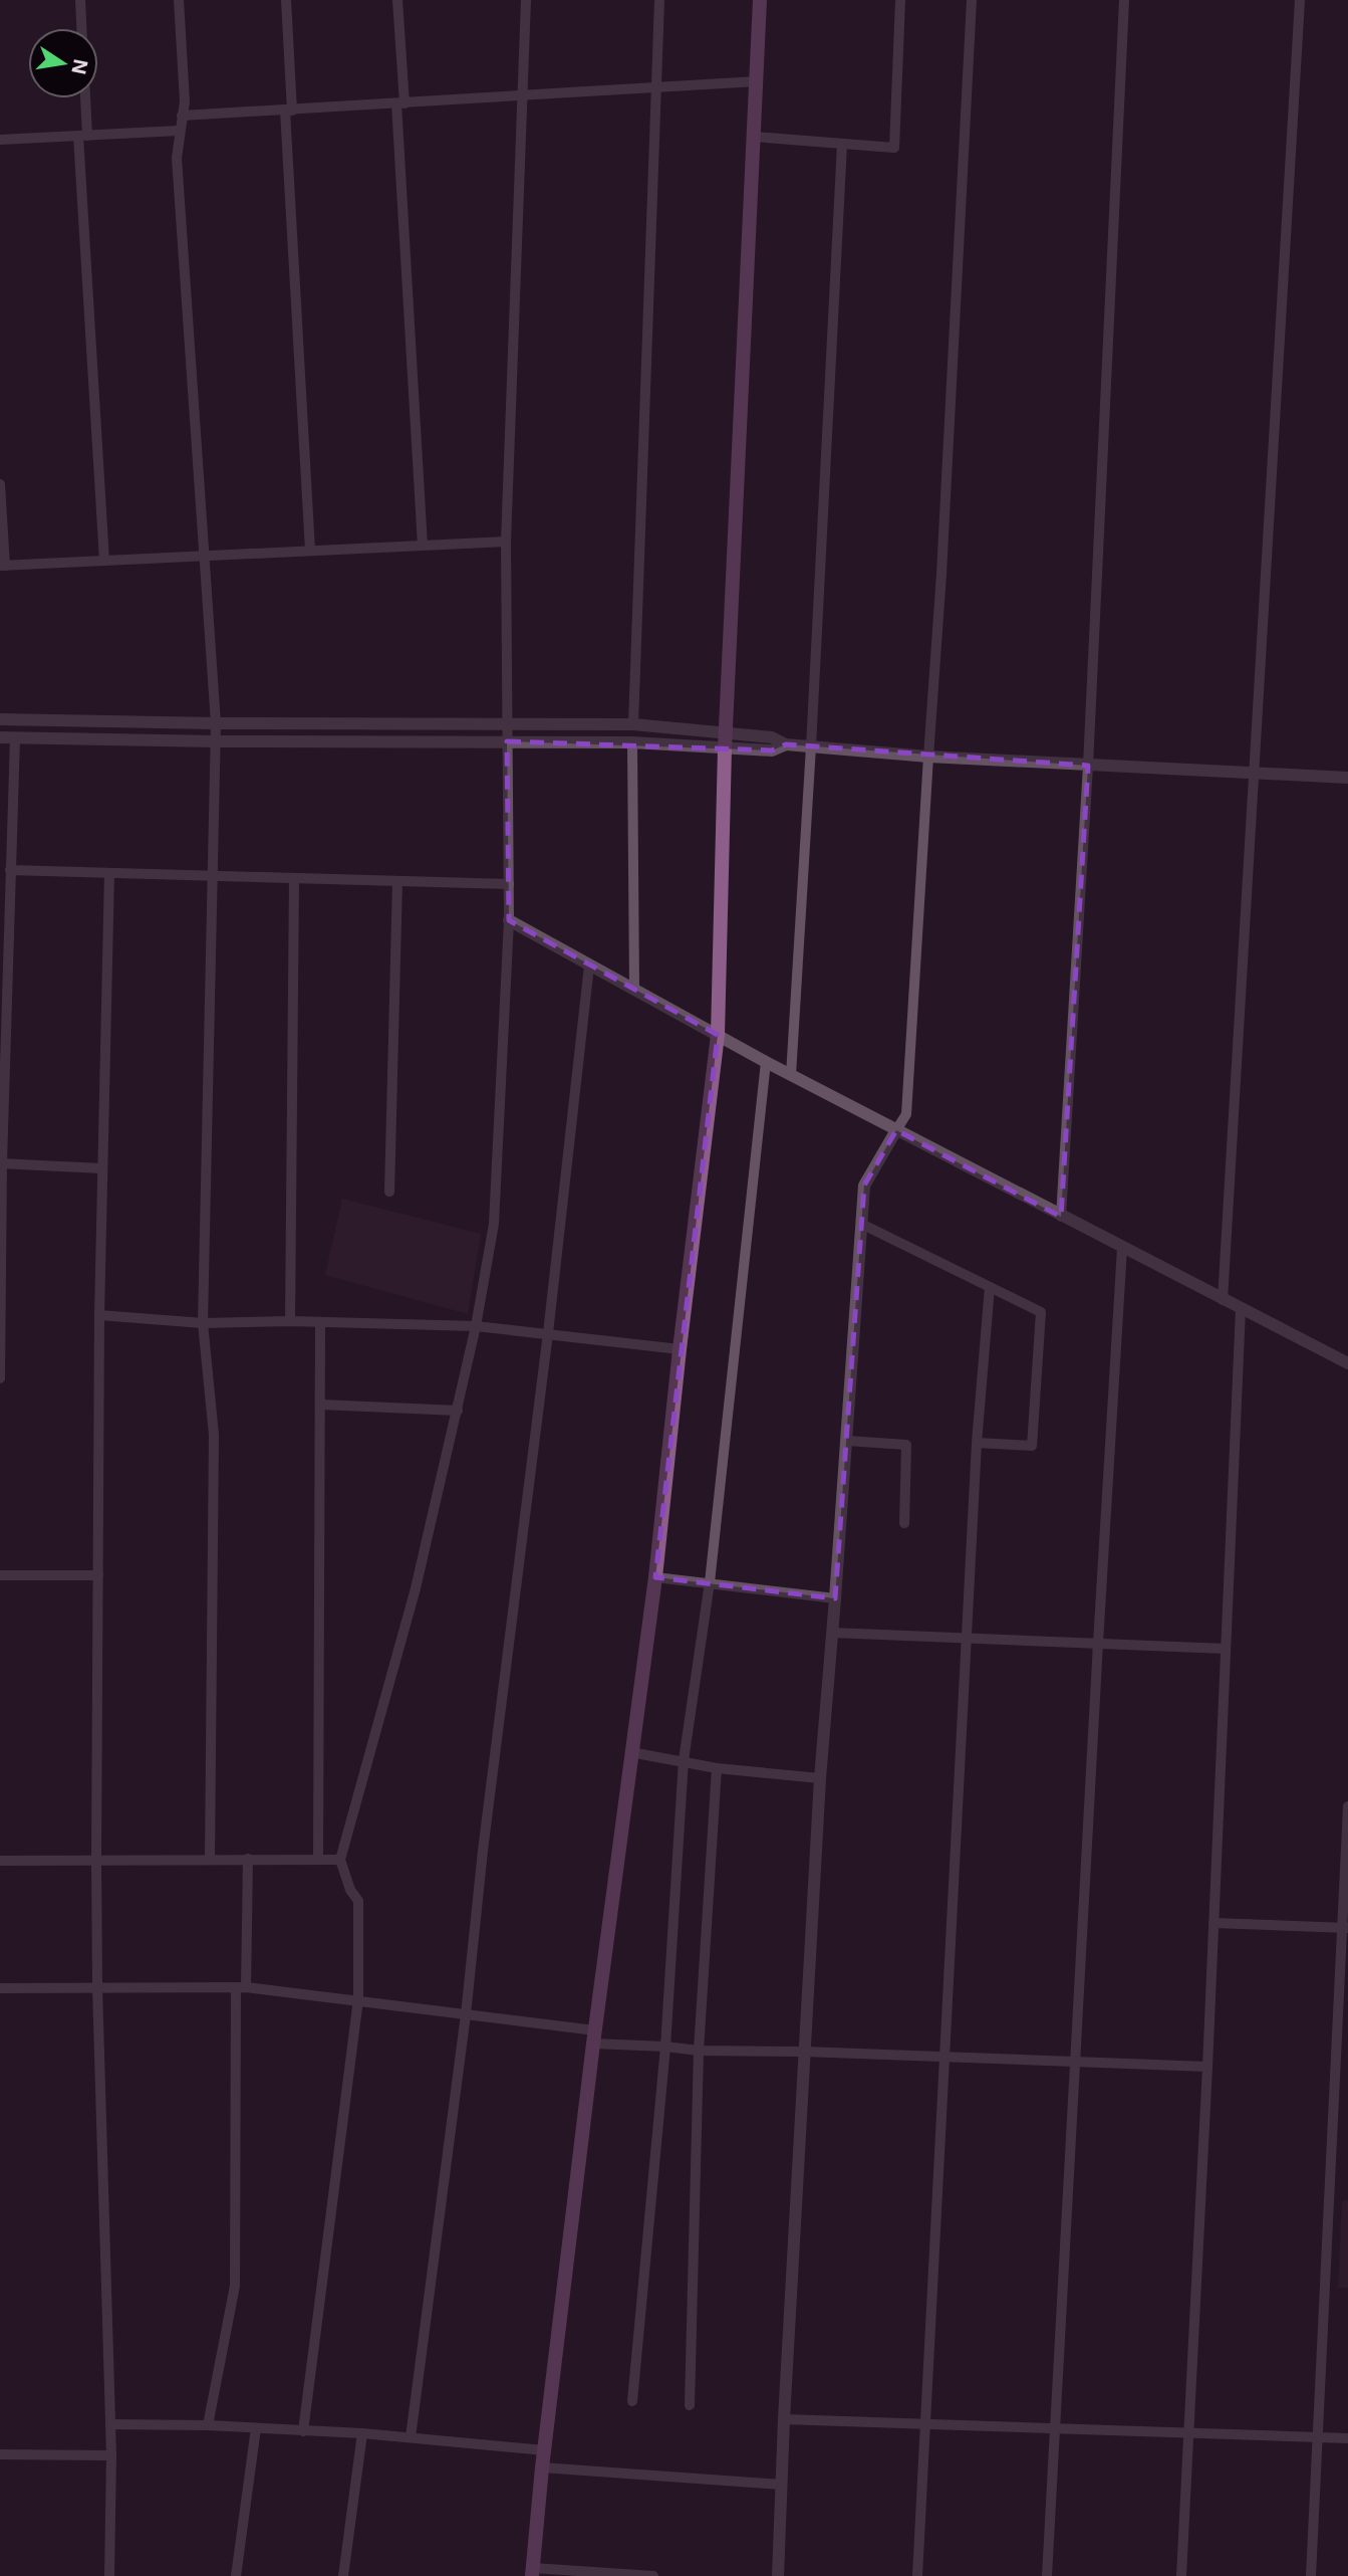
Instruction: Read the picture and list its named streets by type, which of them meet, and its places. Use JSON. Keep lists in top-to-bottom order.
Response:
{
  "north": "right"
}
